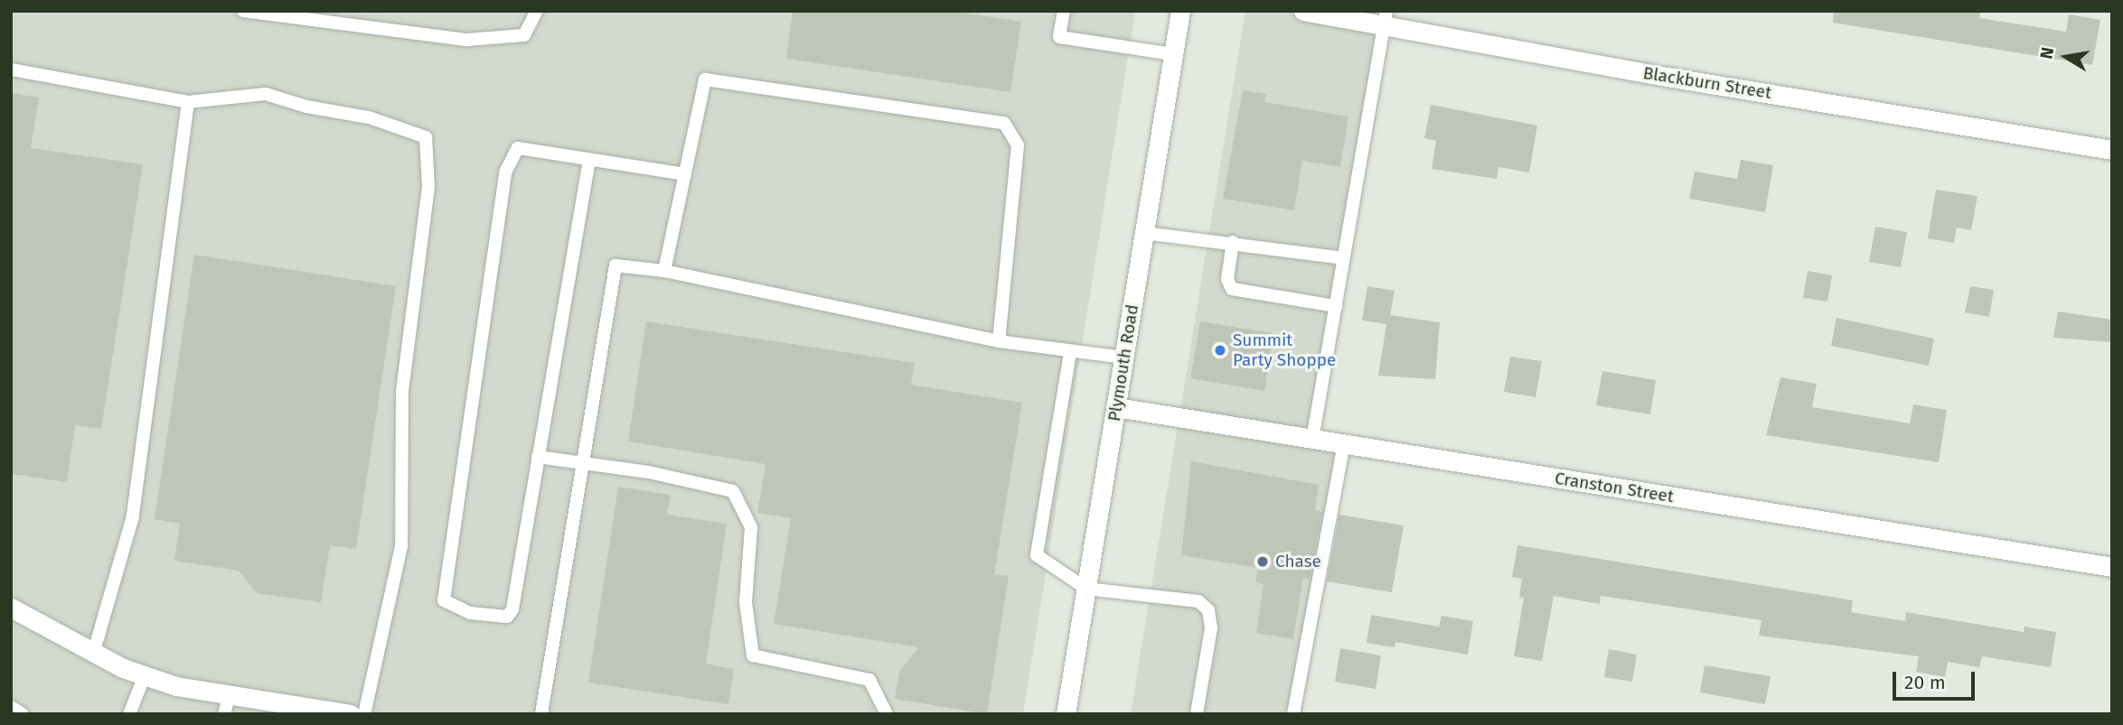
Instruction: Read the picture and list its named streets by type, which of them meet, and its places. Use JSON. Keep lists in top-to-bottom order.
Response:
{
  "streets": {
    "street": ["Blackburn Street", "Plymouth Road", "Cranston Street"]
  },
  "crossings": [
    ["Plymouth Road", "Cranston Street"]
  ],
  "places": ["Summit Party Shoppe", "Chase"],
  "scale_bar": "20 m",
  "north": "left"
}
